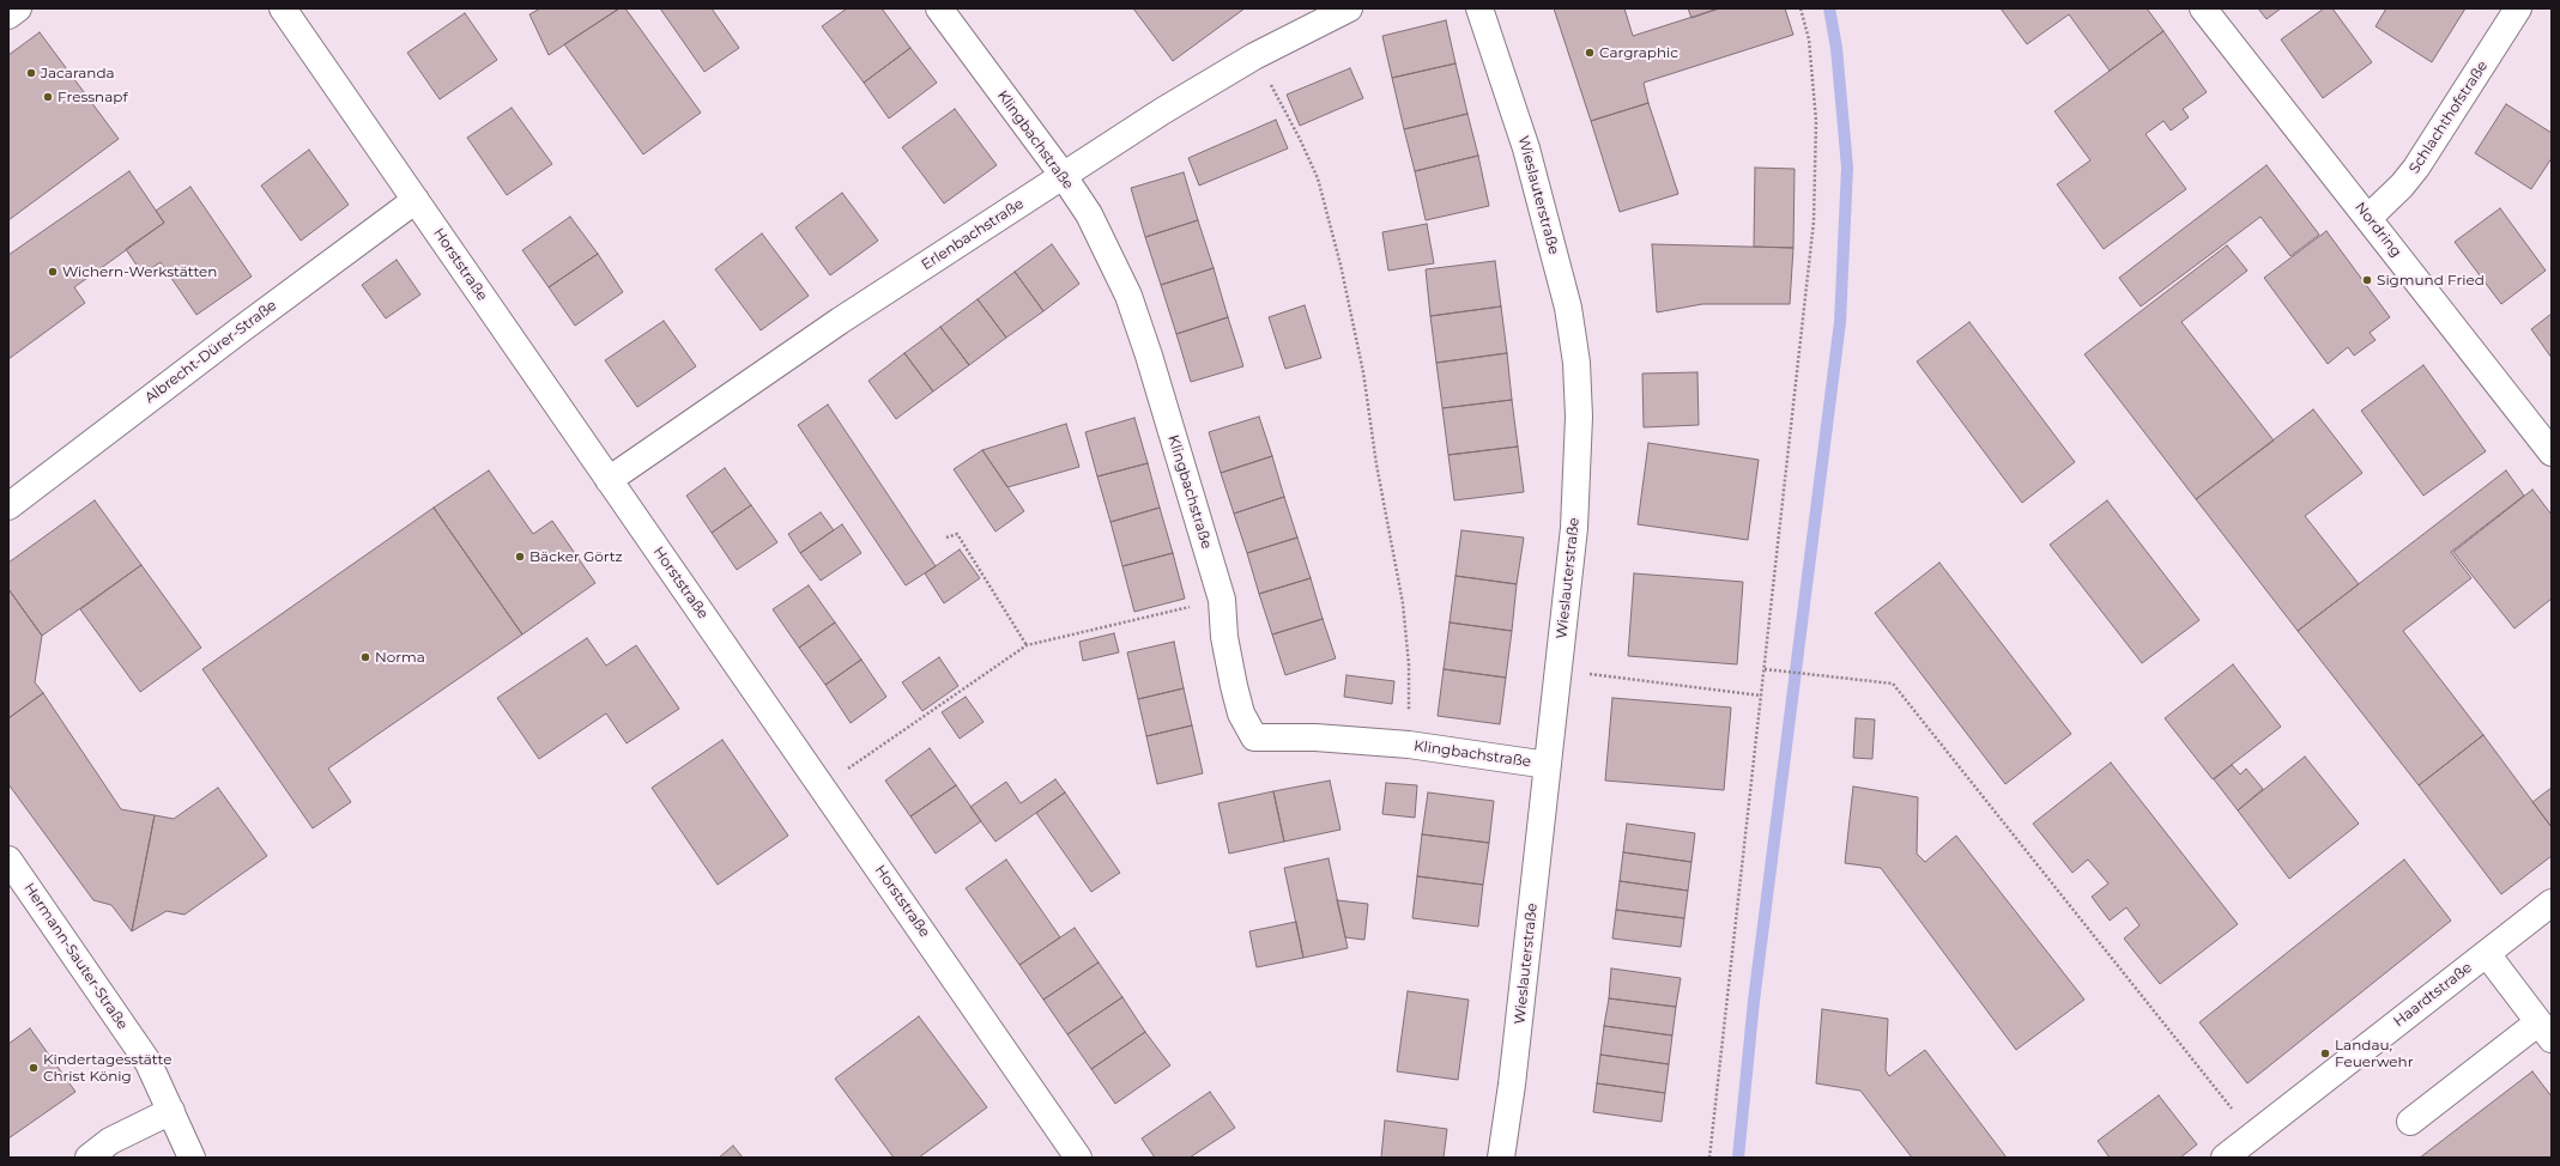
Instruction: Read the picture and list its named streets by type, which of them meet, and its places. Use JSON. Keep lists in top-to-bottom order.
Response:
{
  "streets": {
    "street": [
      "Schlachthofstraße",
      "Klingbachstraße",
      "Wieslauterstraße",
      "Nordring",
      "Erlenbachstraße",
      "Horststraße",
      "Albrecht-Dürer-Straße",
      "Hermann-Sauter-Straße",
      "Haardtstraße"
    ]
  },
  "crossings": [
    ["Schlachthofstraße", "Nordring"],
    ["Klingbachstraße", "Wieslauterstraße"],
    ["Klingbachstraße", "Erlenbachstraße"],
    ["Erlenbachstraße", "Horststraße"],
    ["Horststraße", "Albrecht-Dürer-Straße"]
  ],
  "places": [
    "Cargraphic",
    "Jacaranda",
    "Fressnapf",
    "Wichern-Werkstätten",
    "Sigmund Fried",
    "Bäcker Görtz",
    "Norma",
    "Landau, Feuerwehr",
    "Kindertagesstätte Christ König"
  ]
}
